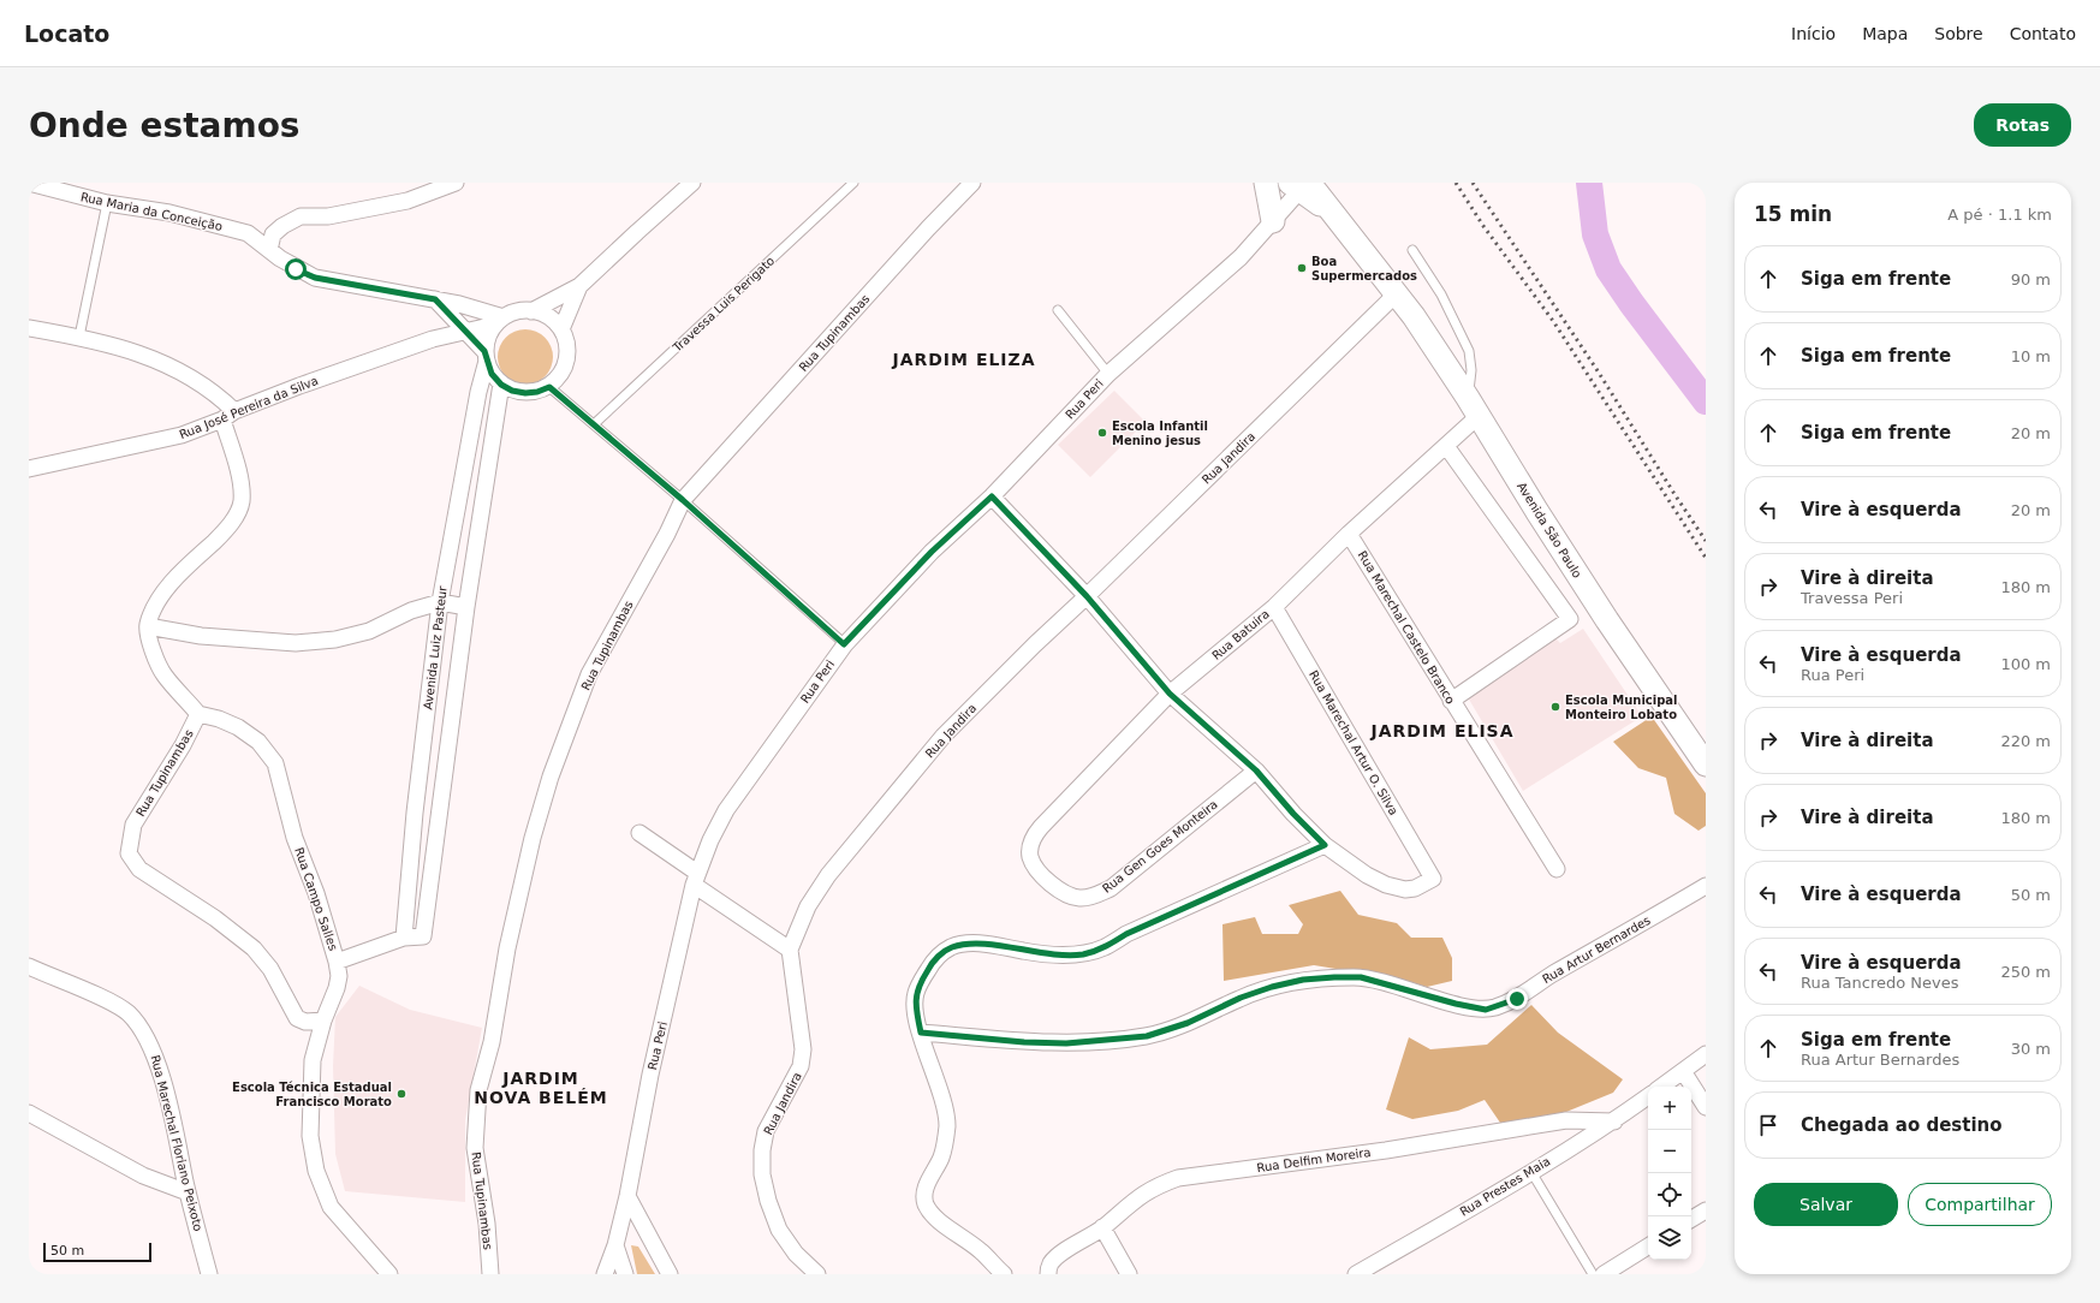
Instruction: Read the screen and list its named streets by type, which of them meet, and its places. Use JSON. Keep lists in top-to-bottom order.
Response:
{
  "streets": {
    "main road": ["Avenida São Paulo"],
    "street": [
      "Rua Maria da Conceição",
      "Rua Tupinambas",
      "Rua Peri",
      "Rua José Pereira da Silva",
      "Rua Jandira",
      "Rua Marechal Castelo Branco",
      "Rua Batuira",
      "Avenida Luiz Pasteur",
      "Rua Marechal Artur O. Silva",
      "Rua Gen Goes Monteira",
      "Rua Campo Salles",
      "Rua Artur Bernardes",
      "Rua Marechal Floriano Peixoto",
      "Rua Delfim Moreira",
      "Rua Prestes Maia"
    ],
    "lane": ["Travessa Luis Perigato"]
  },
  "crossings": [
    ["Rua Maria da Conceição", "Rua José Pereira da Silva"],
    ["Rua Maria da Conceição", "Avenida Luiz Pasteur"],
    ["Rua Tupinambas", "Rua Campo Salles"],
    ["Rua Peri", "Avenida São Paulo"],
    ["Rua José Pereira da Silva", "Avenida Luiz Pasteur"],
    ["Rua Jandira", "Avenida São Paulo"],
    ["Avenida São Paulo", "Rua Batuira"],
    ["Rua Marechal Castelo Branco", "Rua Batuira"],
    ["Rua Batuira", "Rua Marechal Artur O. Silva"],
    ["Rua Batuira", "Rua Gen Goes Monteira"],
    ["Rua Delfim Moreira", "Rua Prestes Maia"]
  ],
  "districts": ["JARDIM ELIZA", "JARDIM ELISA", "JARDIM NOVA BELÉM"],
  "places": [
    "Boa Supermercados",
    "Escola Infantil Menino jesus",
    "Escola Municipal Monteiro Lobato",
    "Escola Técnica Estadual Francisco Morato"
  ],
  "scale_bar": "50 m",
  "page": {
    "header": "Locato",
    "nav": [
      "Início",
      "Mapa",
      "Sobre",
      "Contato"
    ],
    "buttons": [
      "Rotas",
      ["Salvar", "Compartilhar"]
    ],
    "title": "Onde estamos",
    "heading": ["15 min", "A pé · 1.1 km"],
    "list": [
      ["Siga em frente", "90 m"],
      ["Siga em frente", "10 m"],
      ["Siga em frente", "20 m"],
      ["Vire à esquerda", "20 m"],
      ["Vire à direita", "Travessa Peri", "180 m"],
      ["Vire à esquerda", "Rua Peri", "100 m"],
      ["Vire à direita", "220 m"],
      ["Vire à direita", "180 m"],
      ["Vire à esquerda", "50 m"],
      ["Vire à esquerda", "Rua Tancredo Neves", "250 m"],
      ["Siga em frente", "Rua Artur Bernardes", "30 m"],
      "Chegada ao destino"
    ],
    "map_buttons": ["+", "−"],
    "scale": "50 m"
  }
}
